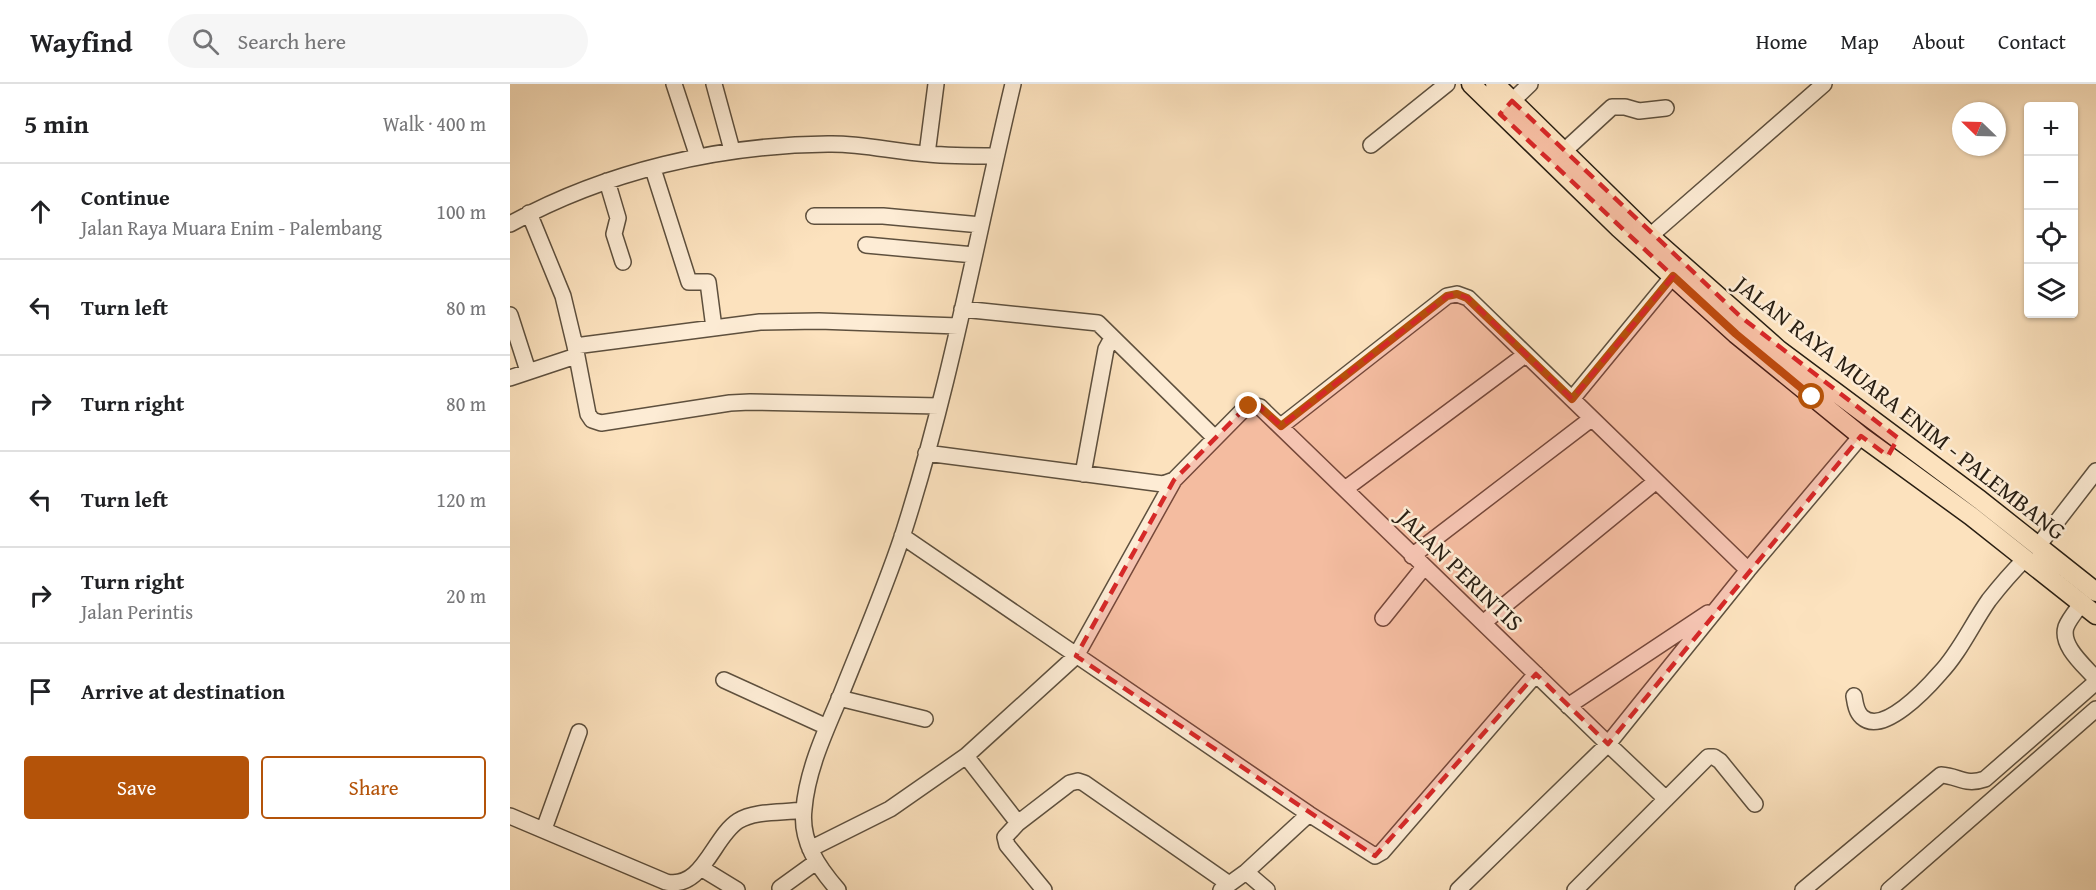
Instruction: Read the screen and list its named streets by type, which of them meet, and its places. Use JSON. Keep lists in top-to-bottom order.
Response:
{
  "streets": {
    "main road": ["JALAN RAYA MUARA ENIM - PALEMBANG"],
    "street": ["JALAN PERINTIS"]
  },
  "north": "top left",
  "page": {
    "header": "Wayfind",
    "search": "Search here",
    "nav": [
      "Home",
      "Map",
      "About",
      "Contact"
    ],
    "heading": ["5 min", "Walk · 400 m"],
    "map_buttons": ["+", "−"],
    "list": [
      ["Continue", "Jalan Raya Muara Enim - Palembang", "100 m"],
      ["Turn left", "80 m"],
      ["Turn right", "80 m"],
      ["Turn left", "120 m"],
      ["Turn right", "Jalan Perintis", "20 m"],
      "Arrive at destination"
    ],
    "buttons": ["Save", "Share"]
  }
}
